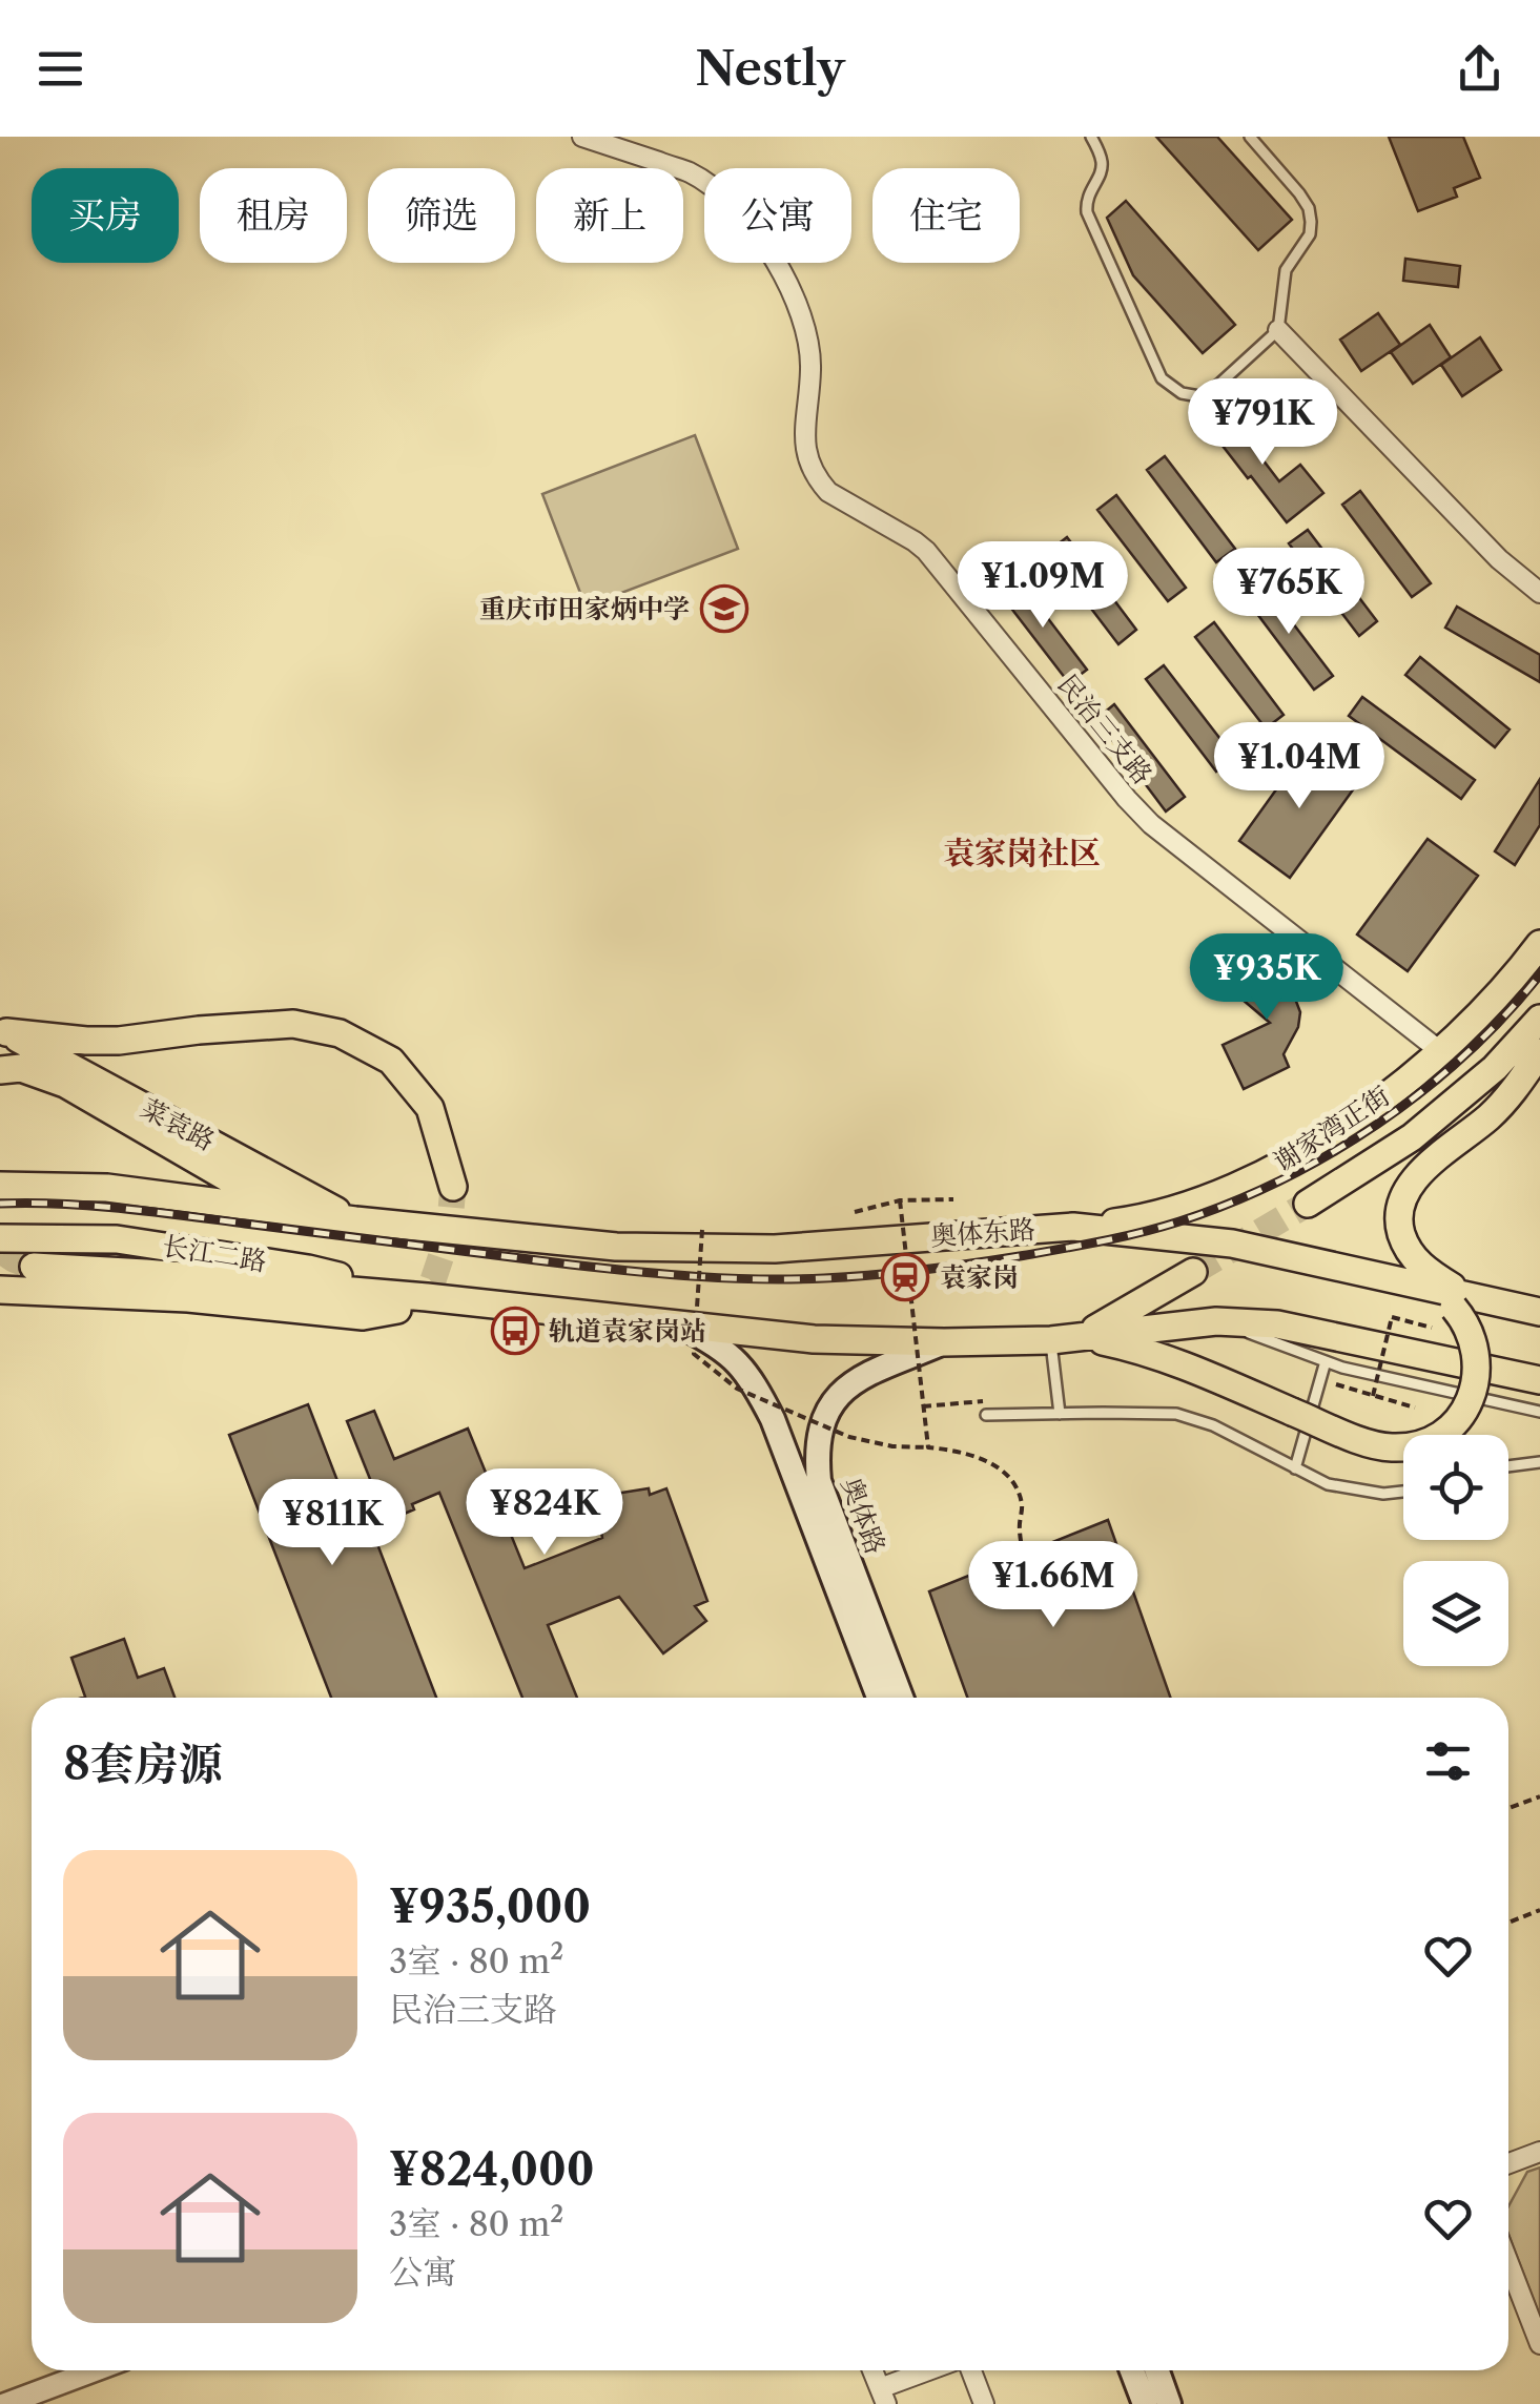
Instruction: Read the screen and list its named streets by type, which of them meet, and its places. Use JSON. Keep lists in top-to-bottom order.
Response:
{
  "streets": {
    "main road": [
      "菜袁路",
      "谢家湾正街",
      "奥体东路",
      "长江二路",
      "奥体路"
    ],
    "street": ["民治三支路"]
  },
  "crossings": [
    ["民治三支路", "谢家湾正街"],
    ["菜袁路", "奥体东路"],
    ["菜袁路", "长江二路"],
    ["谢家湾正街", "奥体东路"],
    ["奥体东路", "长江二路"]
  ],
  "districts": ["袁家岗社区"],
  "places": {
    "school or university": ["重庆市田家炳中学"],
    "station": ["袁家岗"],
    "bus stop": ["轨道袁家岗站"]
  },
  "page": {
    "header": "Nestly",
    "chip": [
      "买房",
      "租房",
      "筛选",
      "新上",
      "公寓",
      "住宅"
    ],
    "price": [
      "¥791K",
      "¥1.09M",
      "¥765K",
      "¥1.04M",
      "¥935K",
      "¥824K",
      "¥811K",
      "¥1.66M"
    ],
    "heading": "8套房源",
    "list": [
      {
        "name": "¥935,000",
        "note": "3室 · 80 m² · 民治三支路"
      },
      {
        "name": "¥824,000",
        "note": "3室 · 80 m² · 公寓"
      }
    ]
  }
}
